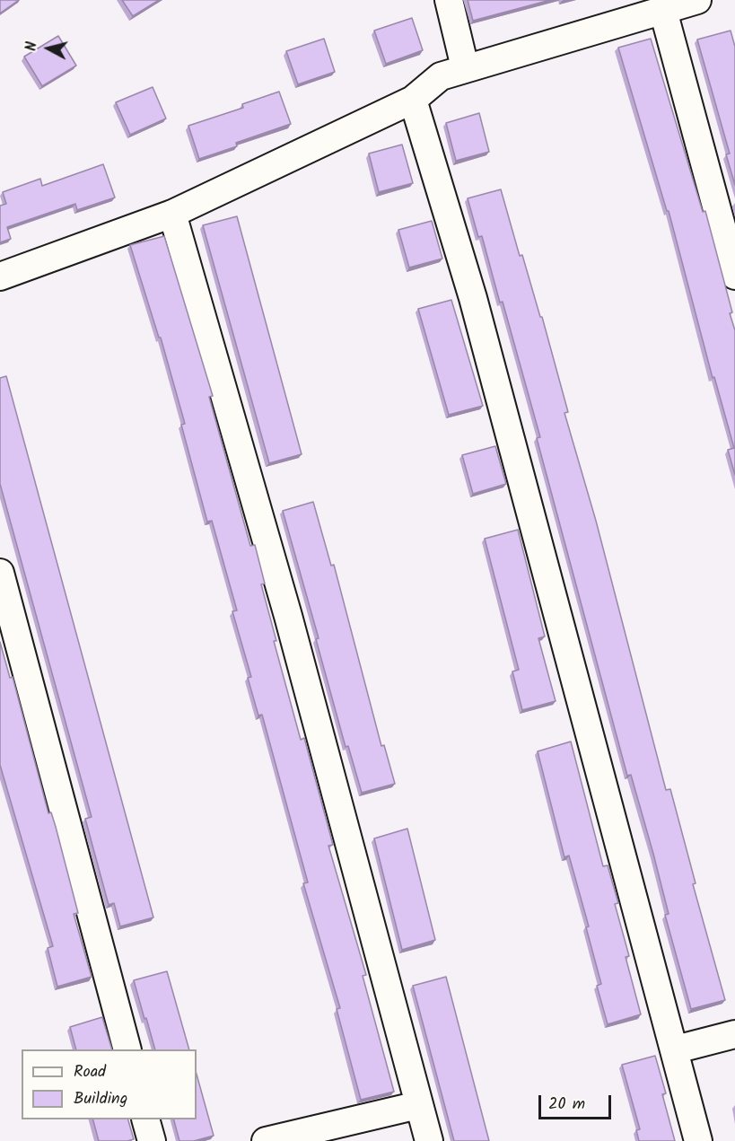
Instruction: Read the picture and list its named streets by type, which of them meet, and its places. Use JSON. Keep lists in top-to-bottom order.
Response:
{
  "legend": ["Road", "Building"],
  "scale_bar": "20 m",
  "north": "left"
}
